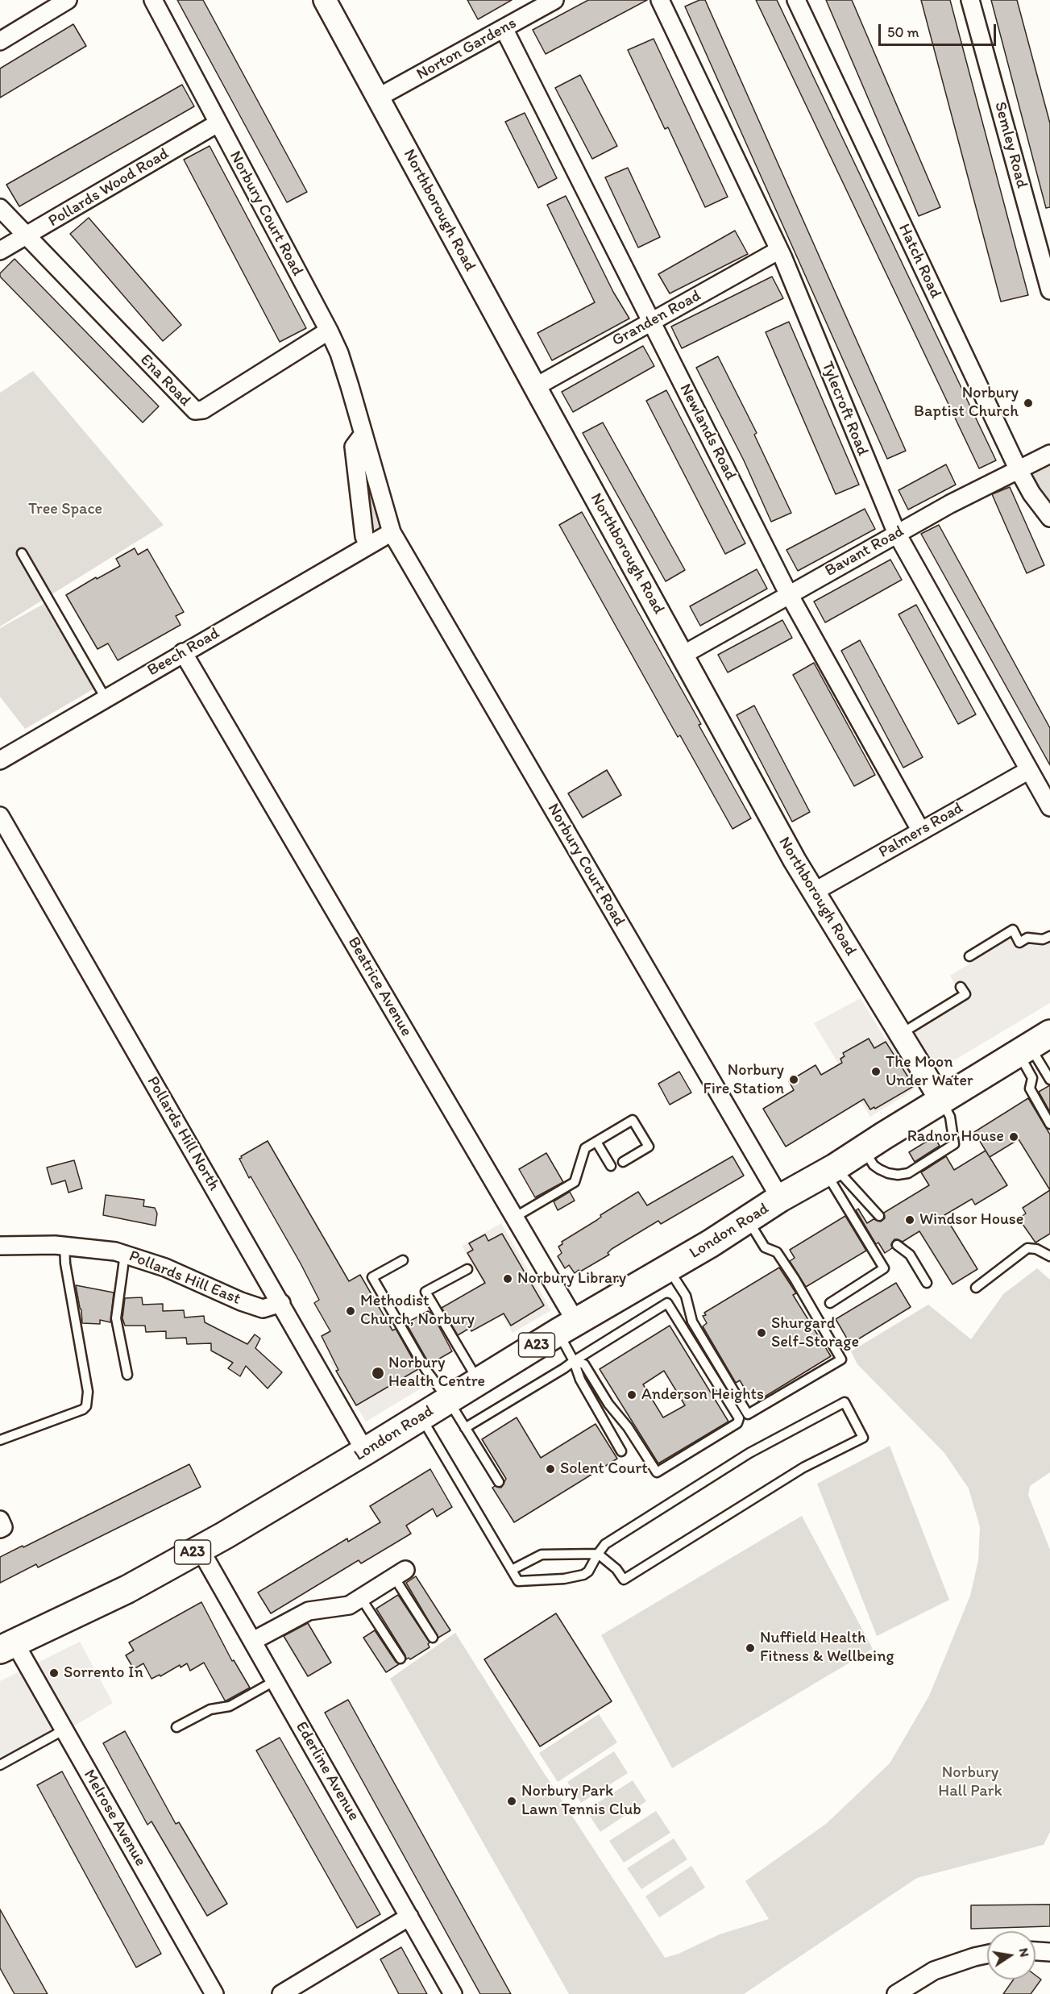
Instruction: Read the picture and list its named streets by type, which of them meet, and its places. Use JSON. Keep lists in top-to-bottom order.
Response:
{
  "streets": {
    "highway": ["London Road", "A23"],
    "street": [
      "Norton Gardens",
      "Semley Road",
      "Pollards Wood Road",
      "Northborough Road",
      "Norbury Court Road",
      "Hatch Road",
      "Granden Road",
      "Ena Road",
      "Tylecroft Road",
      "Newlands Road",
      "Bavant Road",
      "Beech Road",
      "Palmers Road",
      "Beatrice Avenue",
      "Pollards Hill North",
      "Pollards Hill East",
      "Ederline Avenue",
      "Melrose Avenue"
    ]
  },
  "crossings": [
    ["Norton Gardens", "Northborough Road"],
    ["Norton Gardens", "Newlands Road"],
    ["Pollards Wood Road", "Norbury Court Road"],
    ["Pollards Wood Road", "Ena Road"],
    ["Northborough Road", "Granden Road"],
    ["Northborough Road", "Bavant Road"],
    ["Northborough Road", "Palmers Road"],
    ["Northborough Road", "London Road"],
    ["Norbury Court Road", "Ena Road"],
    ["Norbury Court Road", "London Road"],
    ["Hatch Road", "Bavant Road"],
    ["Granden Road", "Tylecroft Road"],
    ["Granden Road", "Newlands Road"],
    ["Tylecroft Road", "Bavant Road"],
    ["Tylecroft Road", "Palmers Road"],
    ["Newlands Road", "Bavant Road"],
    ["Newlands Road", "Palmers Road"],
    ["Beech Road", "Beatrice Avenue"],
    ["Beatrice Avenue", "London Road"],
    ["Pollards Hill North", "London Road"],
    ["Pollards Hill North", "Pollards Hill East"],
    ["London Road", "Ederline Avenue"],
    ["London Road", "Melrose Avenue"]
  ],
  "parks": ["Tree Space", "Norbury Hall Park"],
  "places": [
    "Norbury Baptist Church",
    "The Moon Under Water",
    "Norbury Fire Station",
    "Radnor House",
    "Windsor House",
    "Norbury Library",
    "Methodist Church, Norbury",
    "Shurgard Self-Storage",
    "Norbury Health Centre",
    "Anderson Heights",
    "Solent Court",
    "Nuffield Health Fitness & Wellbeing",
    "Sorrento In",
    "Norbury Park Lawn Tennis Club"
  ],
  "scale_bar": "50 m",
  "north": "right"
}
